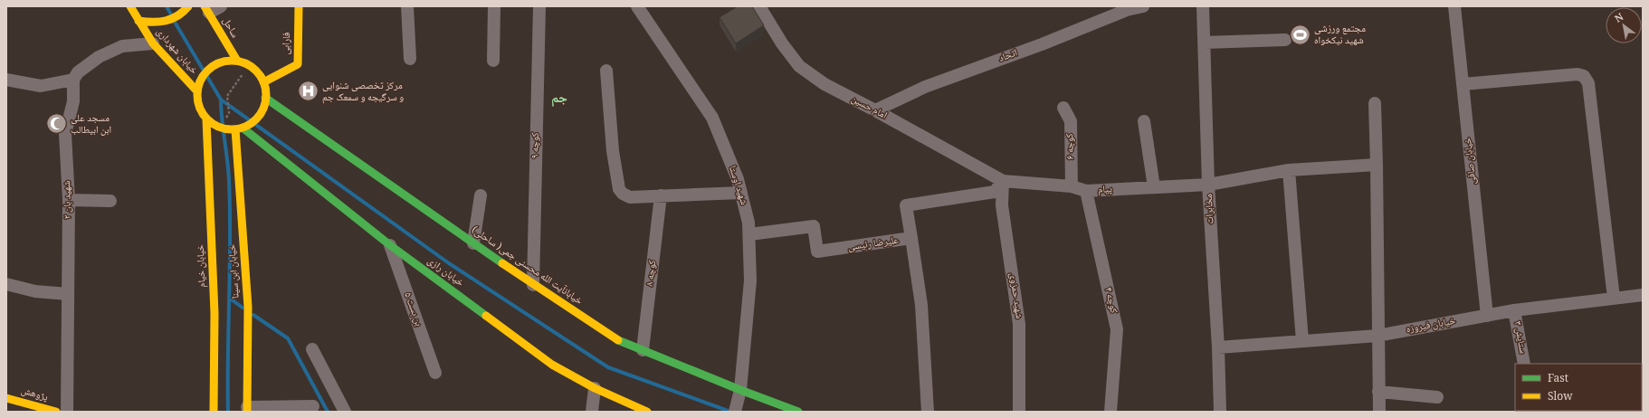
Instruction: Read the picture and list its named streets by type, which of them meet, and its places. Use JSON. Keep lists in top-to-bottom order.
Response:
{
  "streets": {
    "main road": [
      "ساحل",
      "فارابی",
      "خیابان شهرداری",
      "خیابان خیام",
      "خیابانآیت الله محسنی جمی( ساحلی)",
      "خیابان ابن سینا",
      "خیابان رازی",
      "پژوهش"
    ],
    "street": [
      "اتحاد",
      "امام حسین",
      "کوچه ۹",
      "کوچه ۶",
      "خیابان صافی",
      "شهید اوستا",
      "پیام",
      "شهید بان ۲",
      "مخابرات",
      "علیرضا رئیسی",
      "کوچه ۸",
      "شهید حمزوی",
      "کوچه ۴",
      "بن بست ۵",
      "خیابان فیروزه",
      "ستایش ۳"
    ]
  },
  "crossings": [
    ["اتحاد", "امام حسین"],
    ["امام حسین", "پیام"],
    ["امام حسین", "شهید حمزوی"],
    ["کوچه ۹", "خیابانآیت الله محسنی جمی( ساحلی)"],
    ["کوچه ۶", "پیام"],
    ["خیابان صافی", "خیابان فیروزه"],
    ["شهید اوستا", "علیرضا رئیسی"],
    ["شهید اوستا", "خیابانآیت الله محسنی جمی( ساحلی)"],
    ["پیام", "مخابرات"],
    ["پیام", "شهید حمزوی"],
    ["پیام", "کوچه ۴"],
    ["مخابرات", "خیابان فیروزه"],
    ["خیابانآیت الله محسنی جمی( ساحلی)", "کوچه ۸"],
    ["خیابان ابن سینا", "خیابان رازی"],
    ["خیابان رازی", "بن بست ۵"],
    ["خیابان فیروزه", "ستایش ۳"]
  ],
  "districts": ["جم"],
  "places": {
    "sports": ["مجتمع ورزشی شهید نیکخواه"],
    "hospital": ["مرکز تخصصی شنوایی و سرگیجه و سمعک جم"],
    "mosque": ["مسجد علی ابن ابیطالب"]
  },
  "legend": ["Fast", "Slow"],
  "north": "top left"
}
